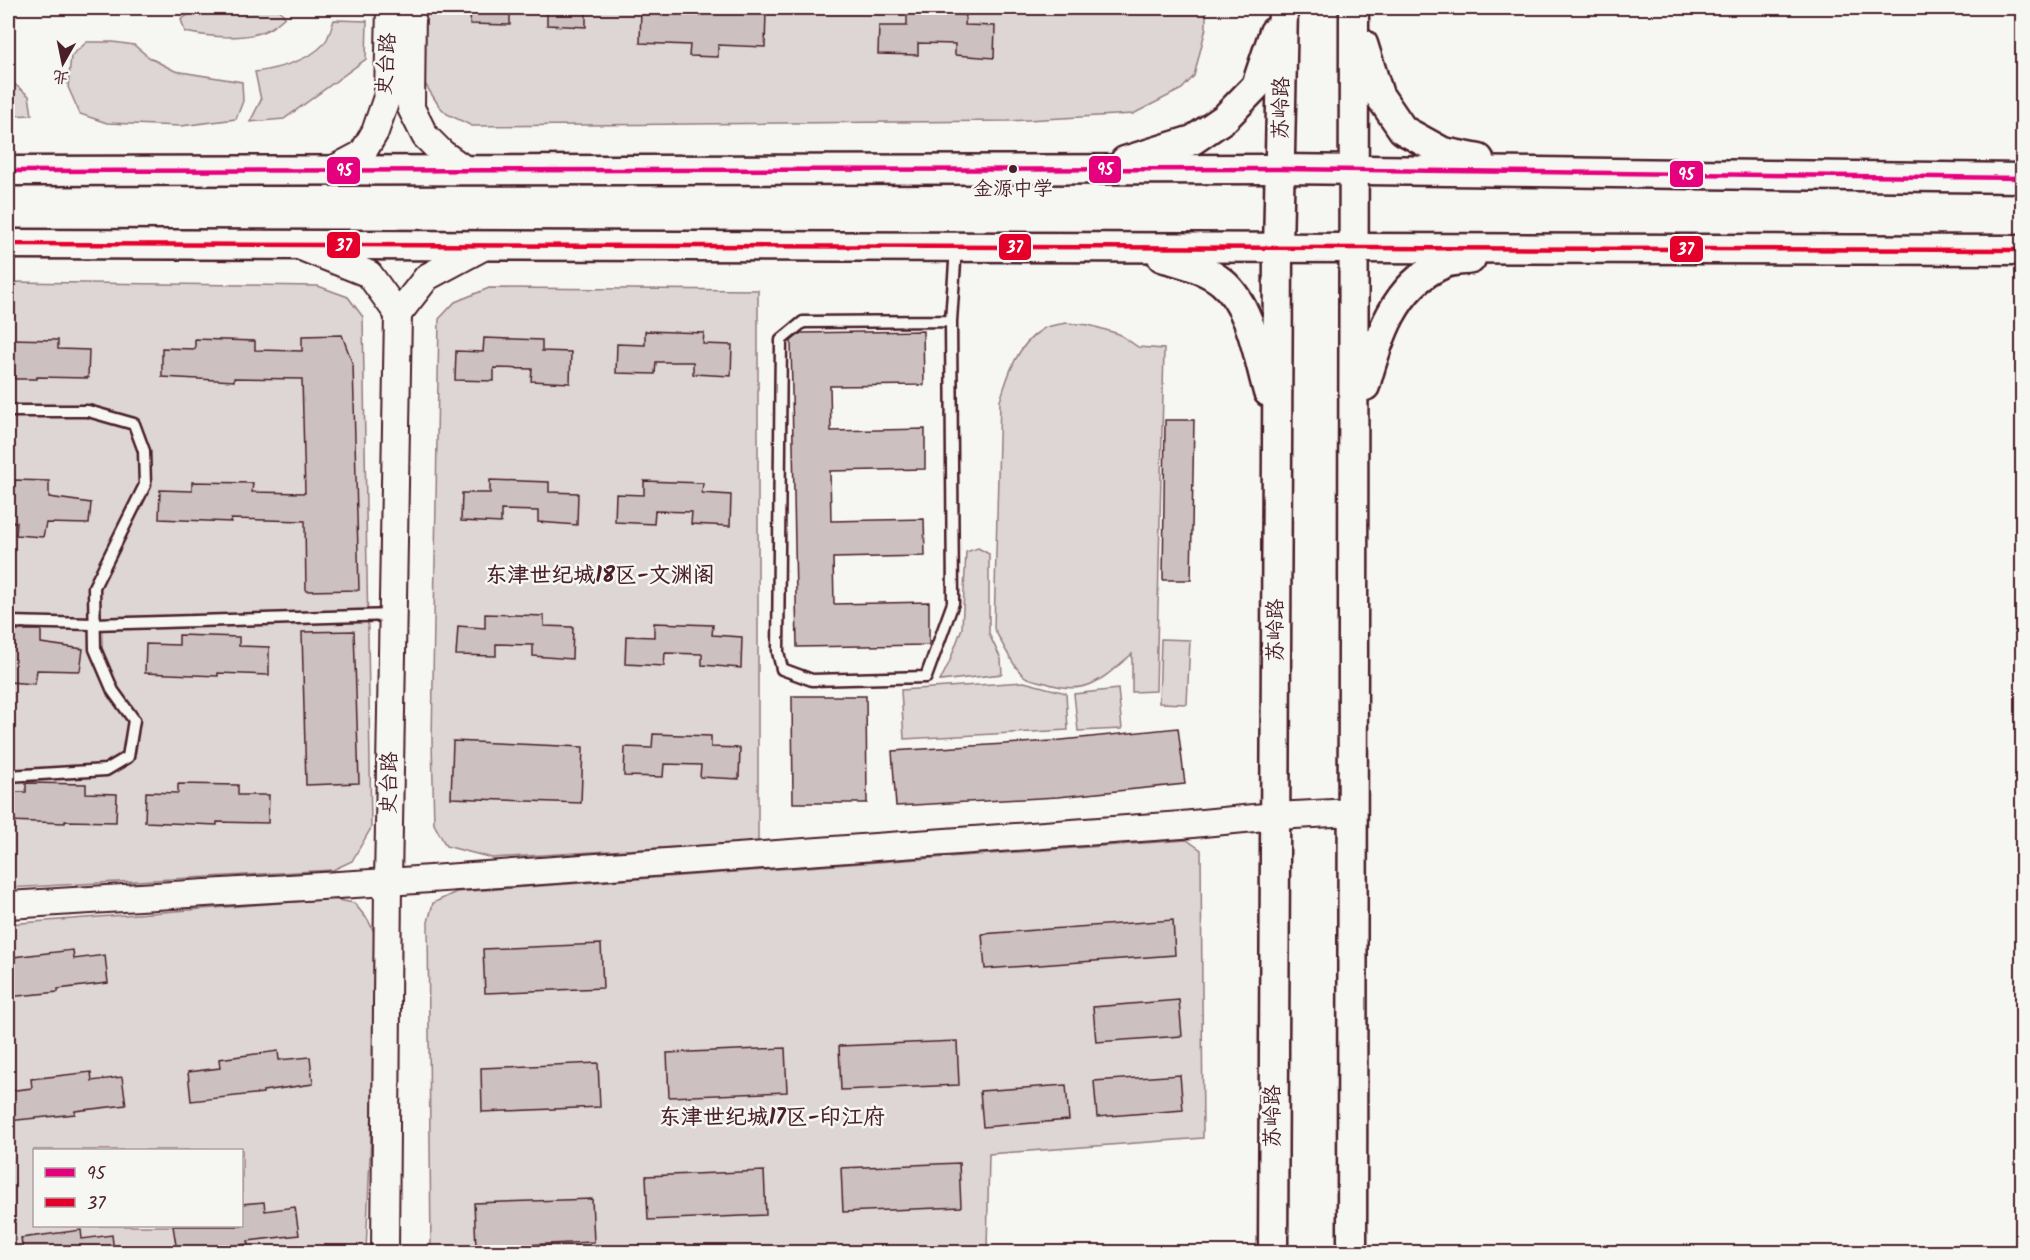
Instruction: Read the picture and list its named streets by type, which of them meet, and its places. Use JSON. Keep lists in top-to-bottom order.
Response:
{
  "streets": {
    "main road": ["苏岭路"],
    "street": ["史台路"]
  },
  "districts": ["东津世纪城18区-文渊阁", "东津世纪城17区-印江府"],
  "places": ["金源中学"],
  "lines": ["transit line 95", "transit line 37"],
  "legend": ["95", "37"],
  "north": "bottom"
}
